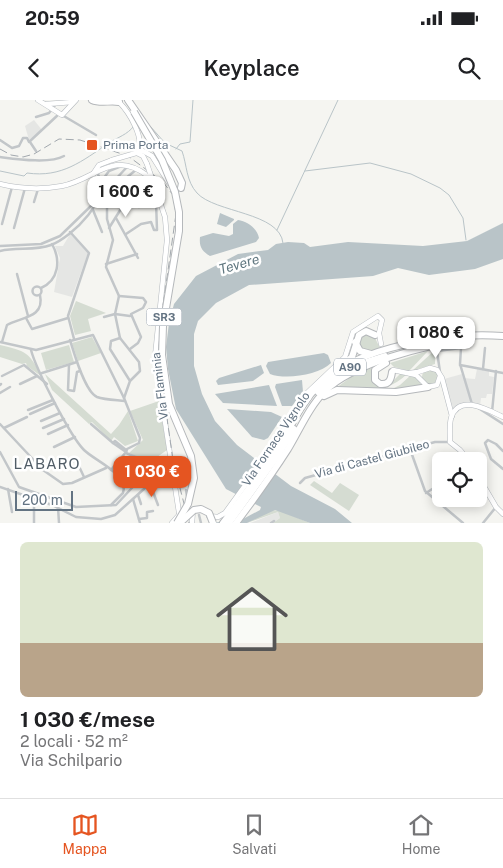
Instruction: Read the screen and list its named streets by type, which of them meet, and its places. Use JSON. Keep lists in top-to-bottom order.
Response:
{
  "streets": {
    "highway": ["SR3", "A90"],
    "street": ["Via Flaminia", "Via Fornace Vignolo", "Via di Castel Giubileo"]
  },
  "crossings": [
    ["SR3", "Via Flaminia"],
    ["A90", "Via Fornace Vignolo"]
  ],
  "districts": ["LABARO"],
  "water": ["Tevere"],
  "places": {
    "transit": ["Prima Porta"]
  },
  "scale_bar": "200 m",
  "page": {
    "status": "20:59",
    "header": "Keyplace",
    "price": ["1 600 €", "1 080 €", "1 030 €"],
    "scale": "200 m",
    "list": [
      {
        "name": "1 030 €/mese",
        "note": "2 locali · 52 m² · Via Schilpario"
      }
    ],
    "tabs": ["Mappa", "Salvati", "Home"]
  }
}
